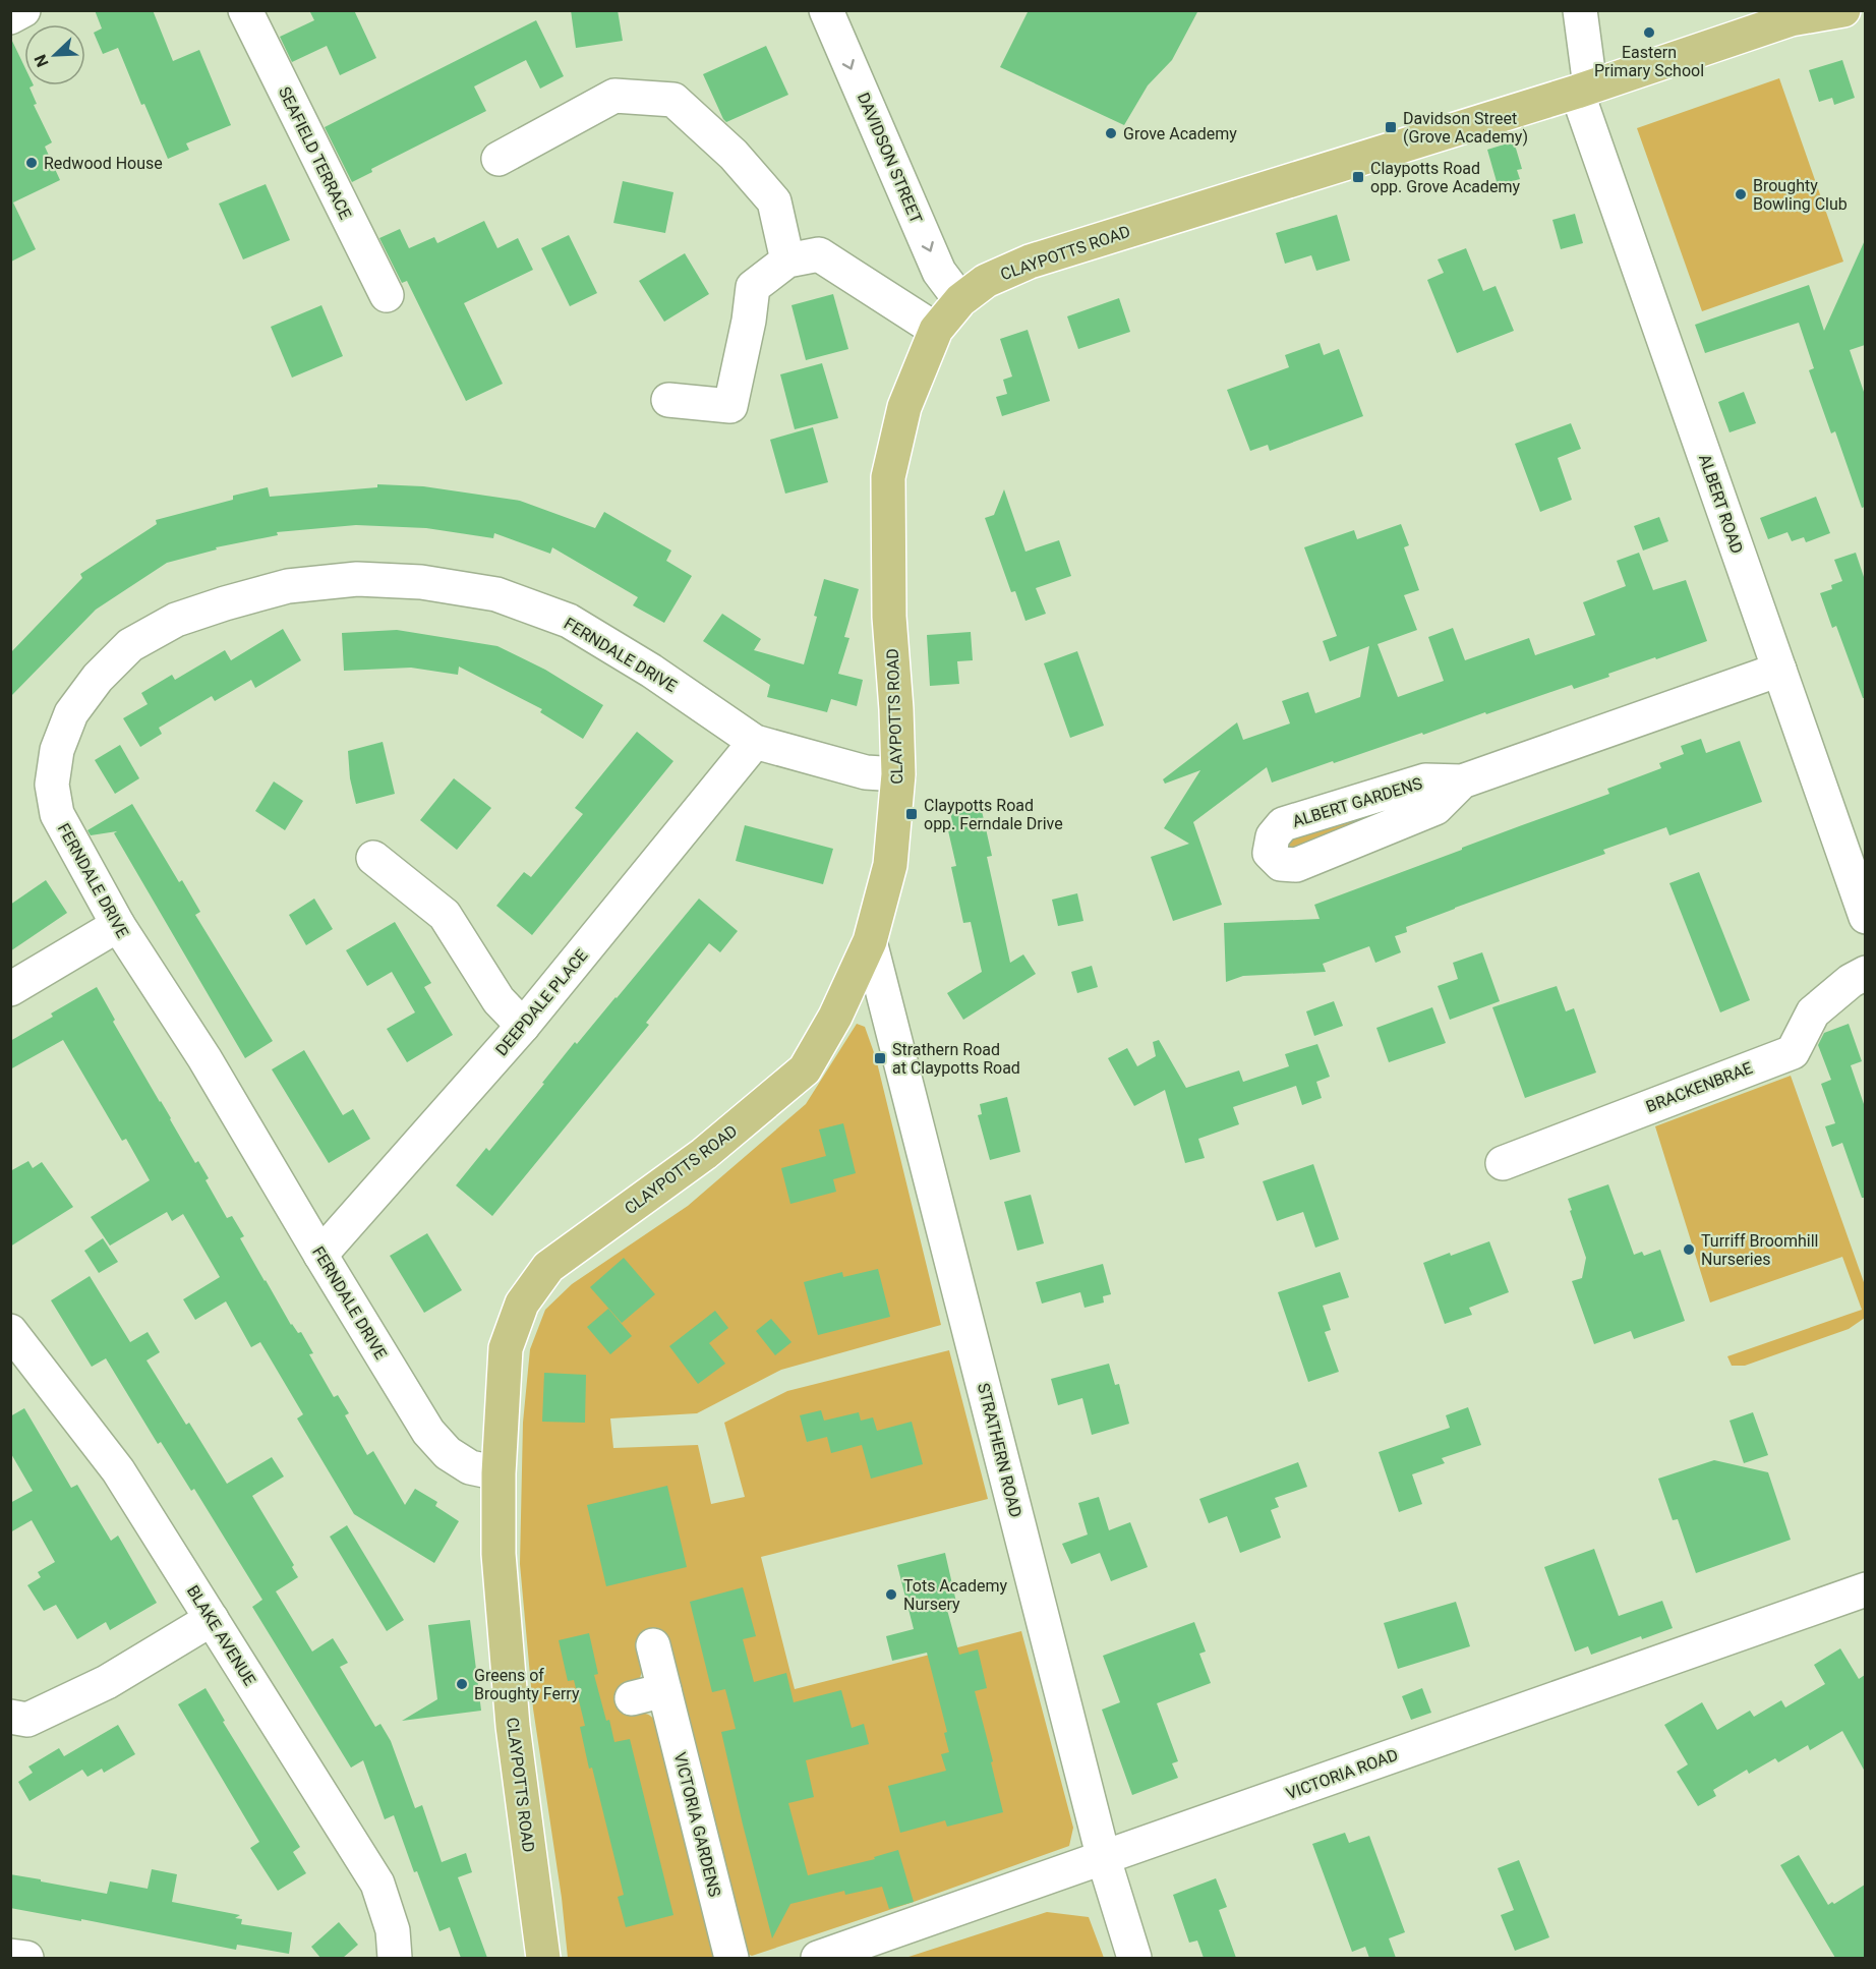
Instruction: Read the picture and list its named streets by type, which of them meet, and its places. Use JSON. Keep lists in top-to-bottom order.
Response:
{
  "streets": {
    "main road": ["CLAYPOTTS ROAD"],
    "street": [
      "SEAFIELD TERRACE",
      "DAVIDSON STREET",
      "ALBERT ROAD",
      "FERNDALE DRIVE",
      "ALBERT GARDENS",
      "DEEPDALE PLACE",
      "BRACKENBRAE",
      "STRATHERN ROAD",
      "BLAKE AVENUE",
      "VICTORIA ROAD",
      "VICTORIA GARDENS"
    ]
  },
  "crossings": [
    ["DAVIDSON STREET", "CLAYPOTTS ROAD"],
    ["CLAYPOTTS ROAD", "ALBERT ROAD"],
    ["CLAYPOTTS ROAD", "FERNDALE DRIVE"],
    ["CLAYPOTTS ROAD", "STRATHERN ROAD"],
    ["ALBERT ROAD", "ALBERT GARDENS"],
    ["FERNDALE DRIVE", "DEEPDALE PLACE"],
    ["STRATHERN ROAD", "VICTORIA ROAD"]
  ],
  "one_way": ["DAVIDSON STREET"],
  "places": {
    "other": [
      "Eastern Primary School",
      "Grove Academy",
      "Redwood House",
      "Broughty Bowling Club",
      "Turriff Broomhill Nurseries",
      "Tots Academy Nursery",
      "Greens of Broughty Ferry"
    ],
    "transit": [
      "Davidson Street (Grove Academy)",
      "Claypotts Road opp. Grove Academy",
      "Claypotts Road opp. Ferndale Drive",
      "Strathern Road at Claypotts Road"
    ]
  },
  "north": "bottom left"
}
